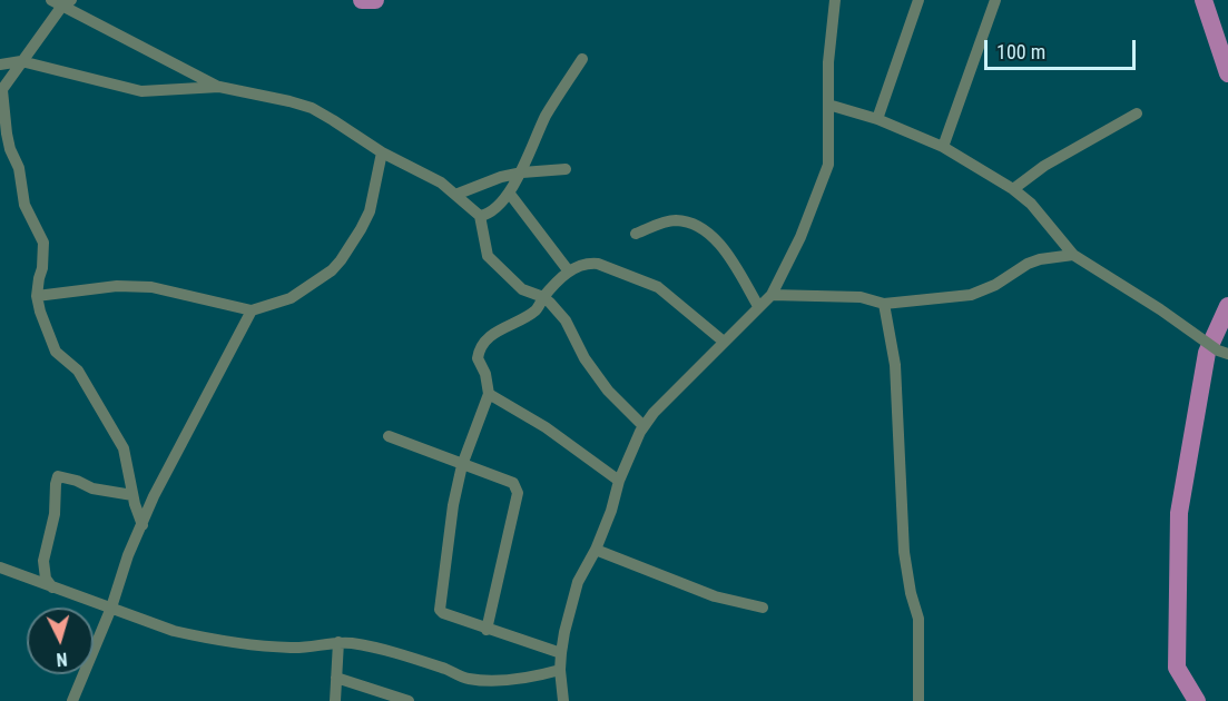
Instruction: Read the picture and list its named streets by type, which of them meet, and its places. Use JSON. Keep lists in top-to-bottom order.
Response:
{
  "scale_bar": "100 m",
  "north": "bottom"
}
